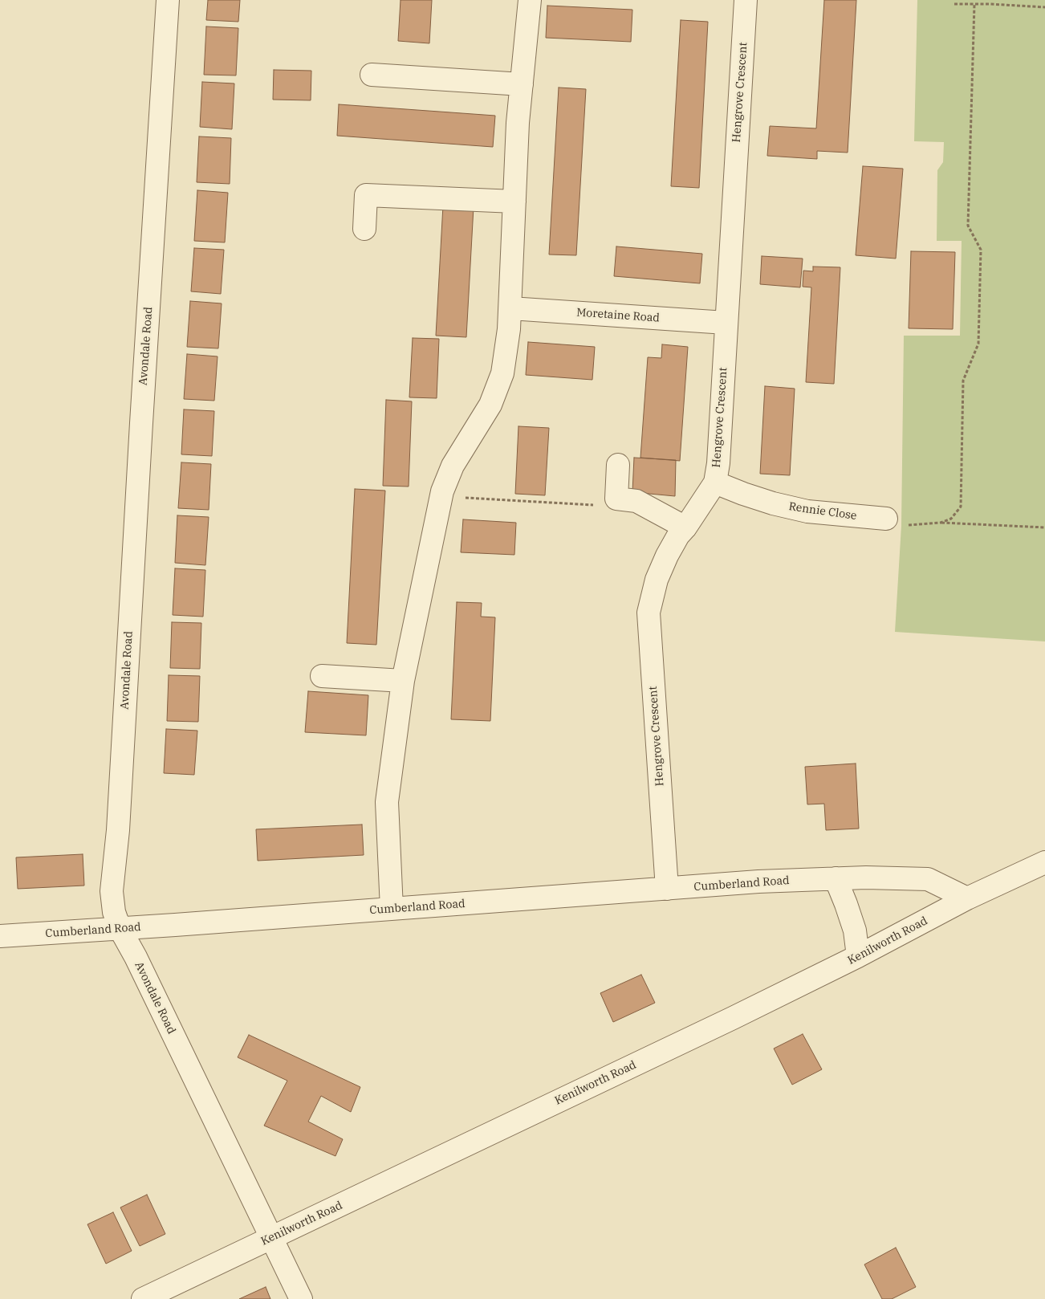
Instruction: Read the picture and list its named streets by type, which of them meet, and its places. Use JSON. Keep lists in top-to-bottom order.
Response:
{
  "streets": {
    "street": [
      "Hengrove Crescent",
      "Moretaine Road",
      "Avondale Road",
      "Rennie Close",
      "Cumberland Road",
      "Kenilworth Road"
    ]
  },
  "crossings": [
    ["Hengrove Crescent", "Moretaine Road"],
    ["Hengrove Crescent", "Rennie Close"],
    ["Hengrove Crescent", "Cumberland Road"],
    ["Avondale Road", "Cumberland Road"],
    ["Avondale Road", "Kenilworth Road"],
    ["Cumberland Road", "Kenilworth Road"]
  ]
}
